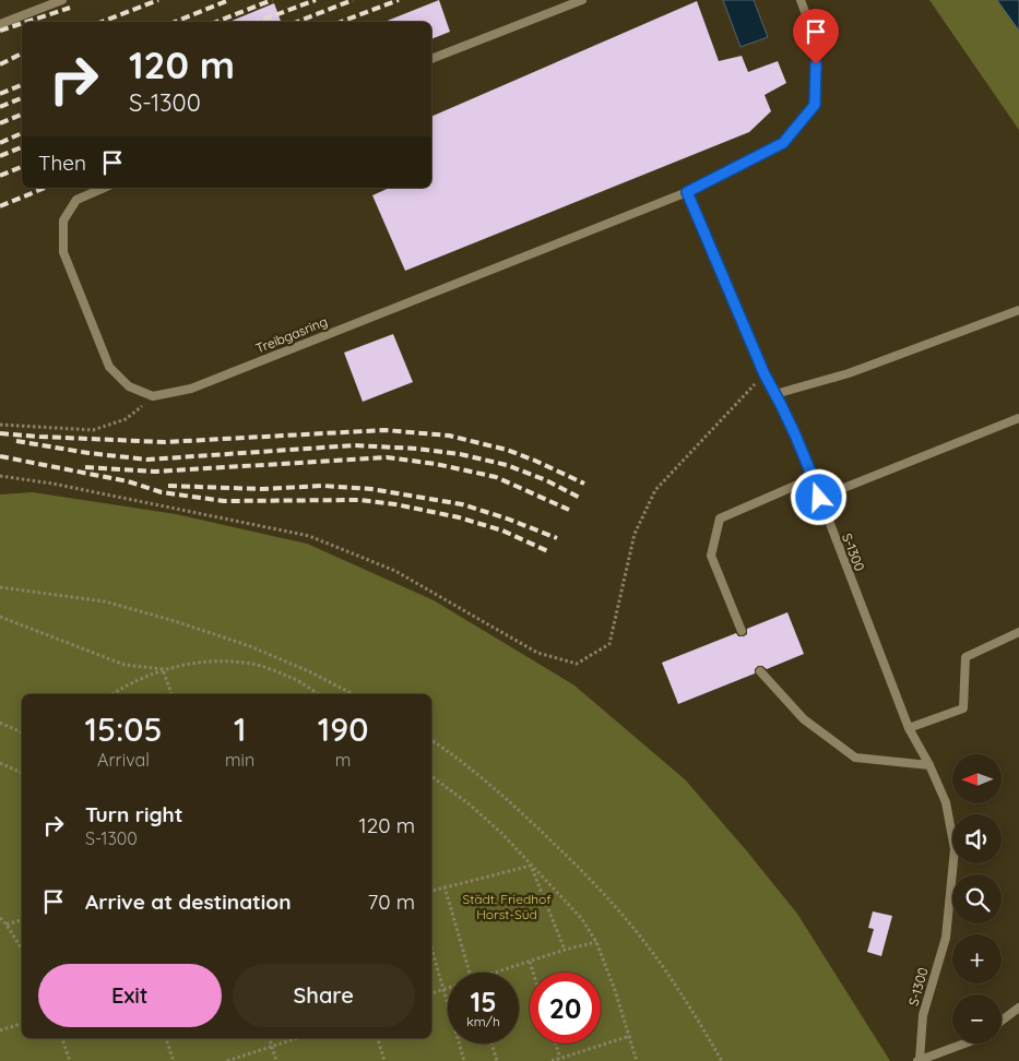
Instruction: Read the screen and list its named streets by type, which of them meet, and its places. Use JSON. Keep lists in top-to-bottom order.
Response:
{
  "streets": {
    "lane": ["Treibgasring", "S-1300"]
  },
  "crossings": [
    ["Treibgasring", "S-1300"]
  ],
  "parks": ["Städt. Friedhof Horst-Süd"],
  "north": "left",
  "page": {
    "turn": ["120 m", "S-1300"],
    "then": "Then",
    "eta": [
      "15:05",
      "Arrival",
      "1",
      "min",
      "190",
      "m"
    ],
    "map_buttons": ["+", "−"],
    "list": [
      {
        "name": "Turn right",
        "note": "S-1300",
        "value": "120 m"
      },
      {
        "name": "Arrive at destination",
        "value": "70 m"
      }
    ],
    "buttons": ["Exit", "Share"],
    "speed": "15 km/h",
    "limit": "20"
  }
}
